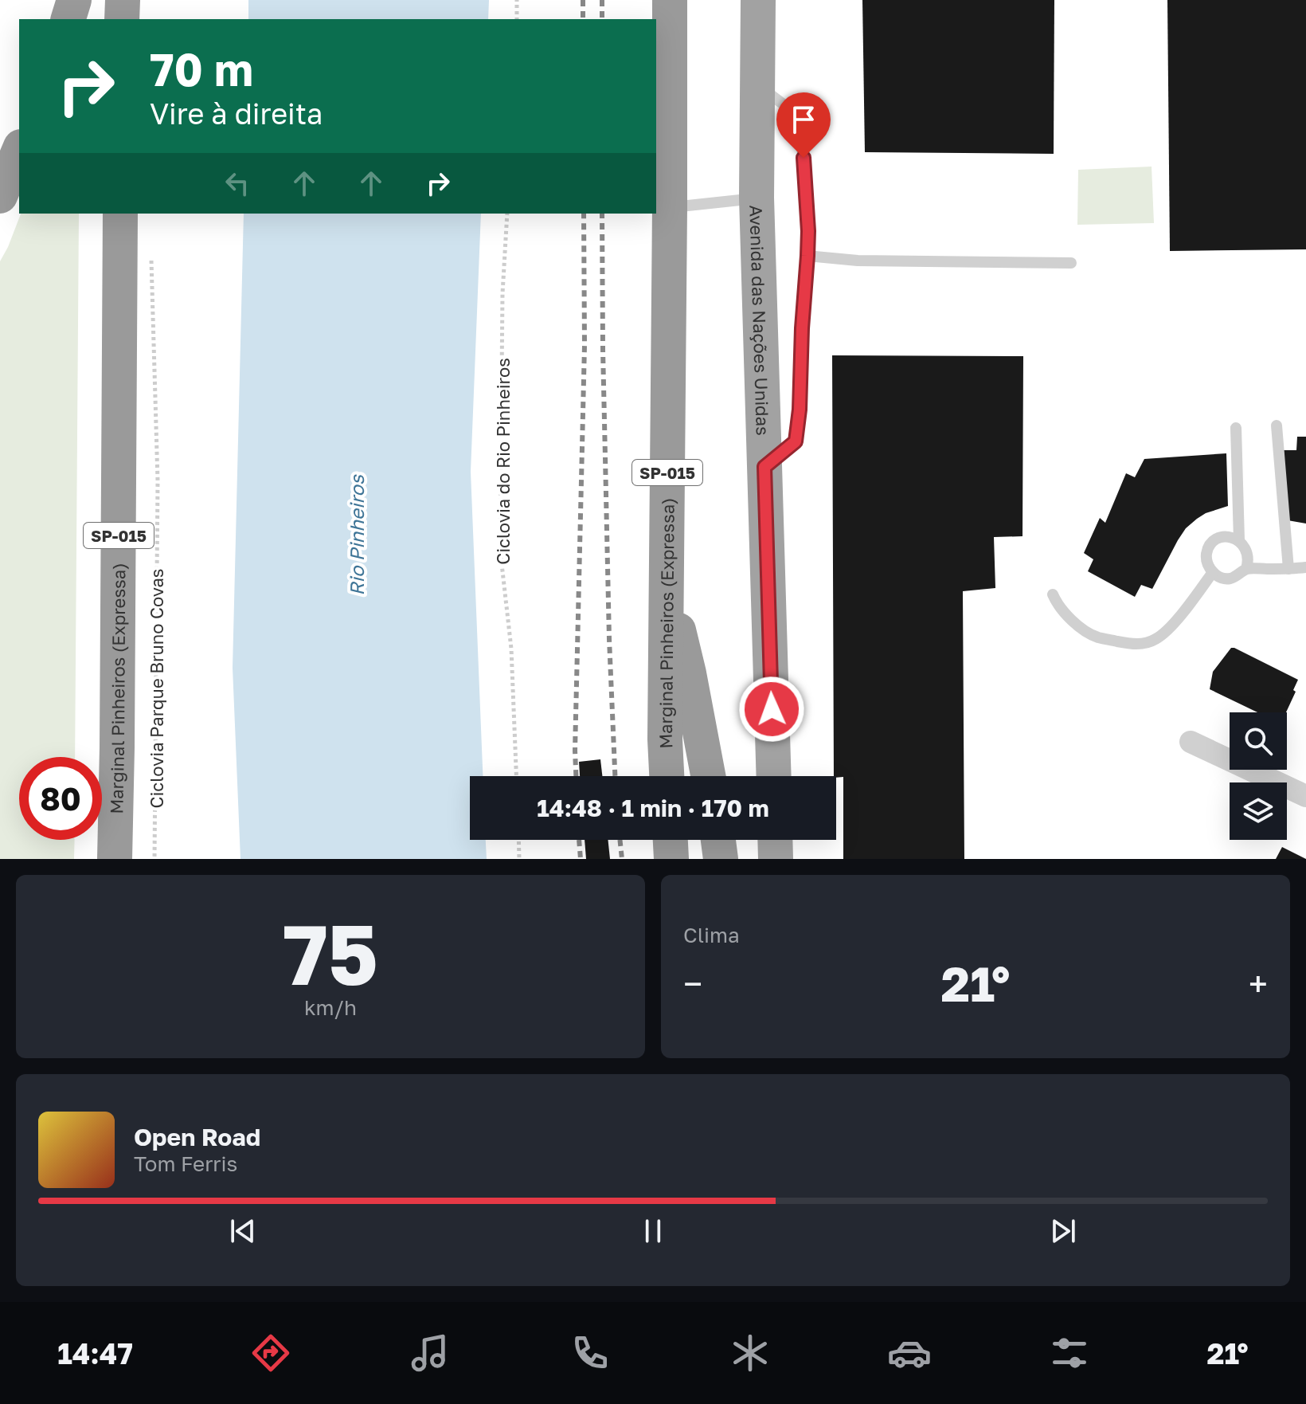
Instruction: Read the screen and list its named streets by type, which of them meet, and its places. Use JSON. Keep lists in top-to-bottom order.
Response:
{
  "streets": {
    "highway": ["Avenida das Nações Unidas", "SP-015", "Marginal Pinheiros (Expressa)"],
    "path": ["Ciclovia do Rio Pinheiros", "Ciclovia Parque Bruno Covas"]
  },
  "water": ["Rio Pinheiros"],
  "page": {
    "turn": ["70 m", "Vire à direita"],
    "limit": "80",
    "trip": "14:48 · 1 min · 170 m",
    "tile": [
      ["75", "km/h"],
      "Clima"
    ],
    "heat": ["−", "21°", "+"],
    "song": ["Open Road", "Tom Ferris"],
    "tabs": ["14:47", "21°"]
  }
}
